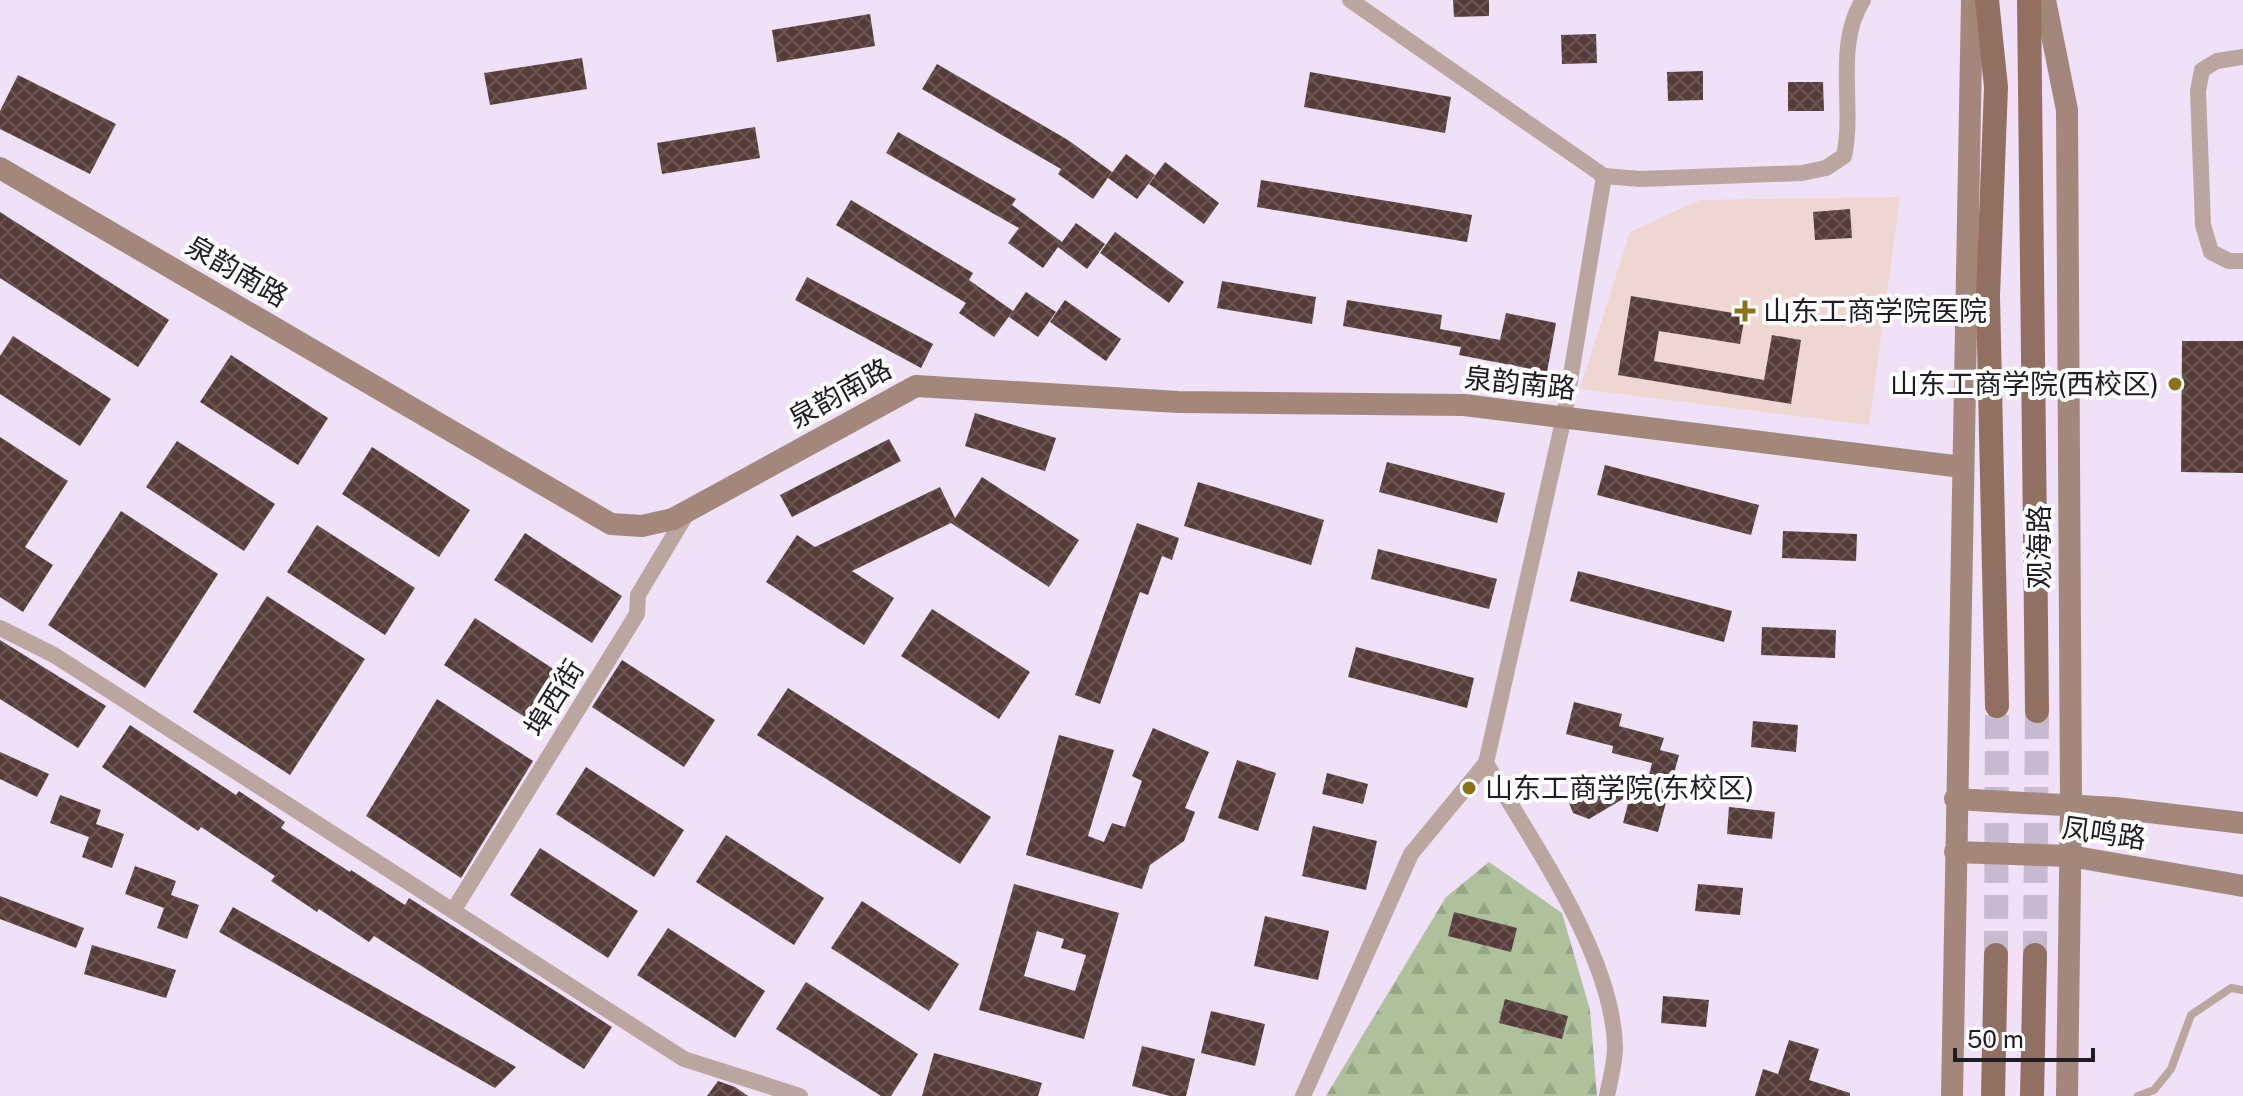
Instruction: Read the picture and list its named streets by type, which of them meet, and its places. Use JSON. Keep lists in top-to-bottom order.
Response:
{
  "streets": {
    "main road": ["泉韵南路", "观海路", "凤鸣路"],
    "street": ["埠西街"]
  },
  "crossings": [
    ["泉韵南路", "埠西街"],
    ["观海路", "凤鸣路"]
  ],
  "places": {
    "health": ["山东工商学院医院"],
    "other": ["山东工商学院(西校区)", "山东工商学院(东校区)"]
  },
  "scale_bar": "50 m"
}
